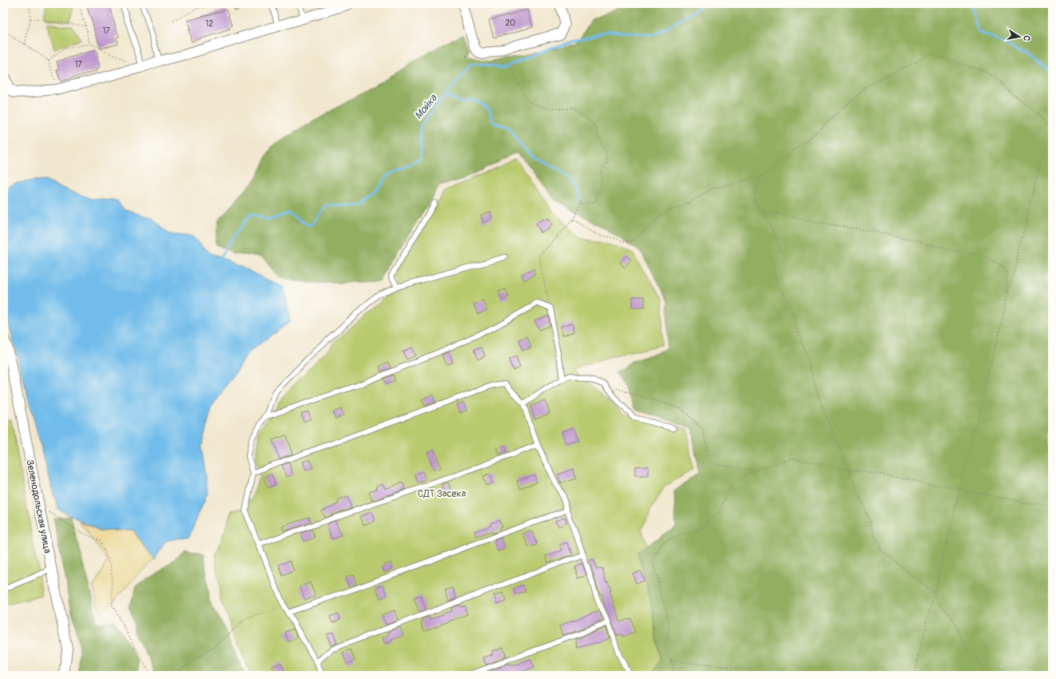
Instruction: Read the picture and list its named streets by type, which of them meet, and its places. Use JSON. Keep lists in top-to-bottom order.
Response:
{
  "streets": {
    "street": ["Зеленодольская улица"]
  },
  "water": ["Мойка"],
  "parks": ["СДТ Засека"],
  "house_numbers": [
    "20",
    "12",
    "17",
    "17"
  ],
  "north": "right"
}
